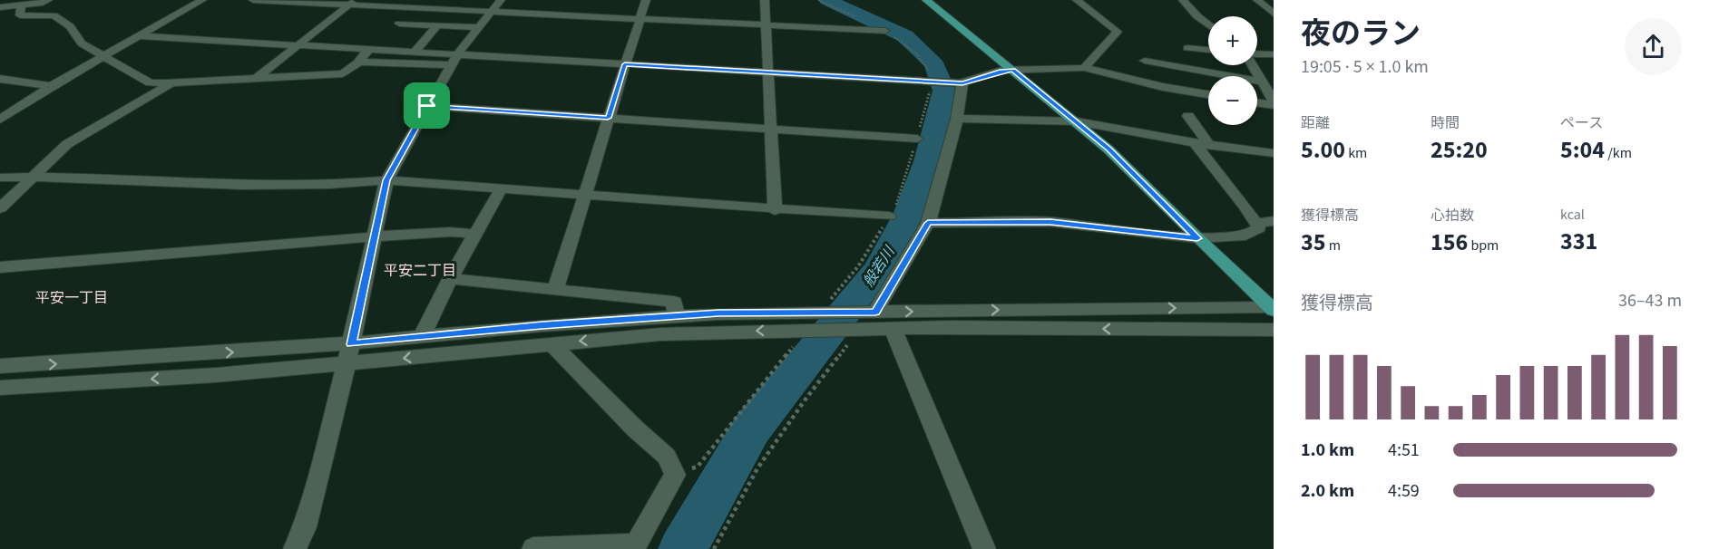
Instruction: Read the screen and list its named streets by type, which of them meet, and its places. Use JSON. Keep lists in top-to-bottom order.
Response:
{
  "districts": ["平安二丁目", "平安一丁目"],
  "water": ["般若川"],
  "page": {
    "heading": ["夜のラン", "19:05 · 5 × 1.0 km"],
    "map_buttons": ["+", "−"],
    "stats": [
      ["距離", "5.00 km"],
      ["時間", "25:20"],
      ["ペース", "5:04 /km"],
      ["獲得標高", "35 m"],
      ["心拍数", "156 bpm"],
      ["kcal", "331"]
    ],
    "chart": ["獲得標高", "36–43 m"],
    "list": [
      {
        "name": "1.0 km",
        "note": "4:51"
      },
      {
        "name": "2.0 km",
        "note": "4:59"
      }
    ]
  }
}
